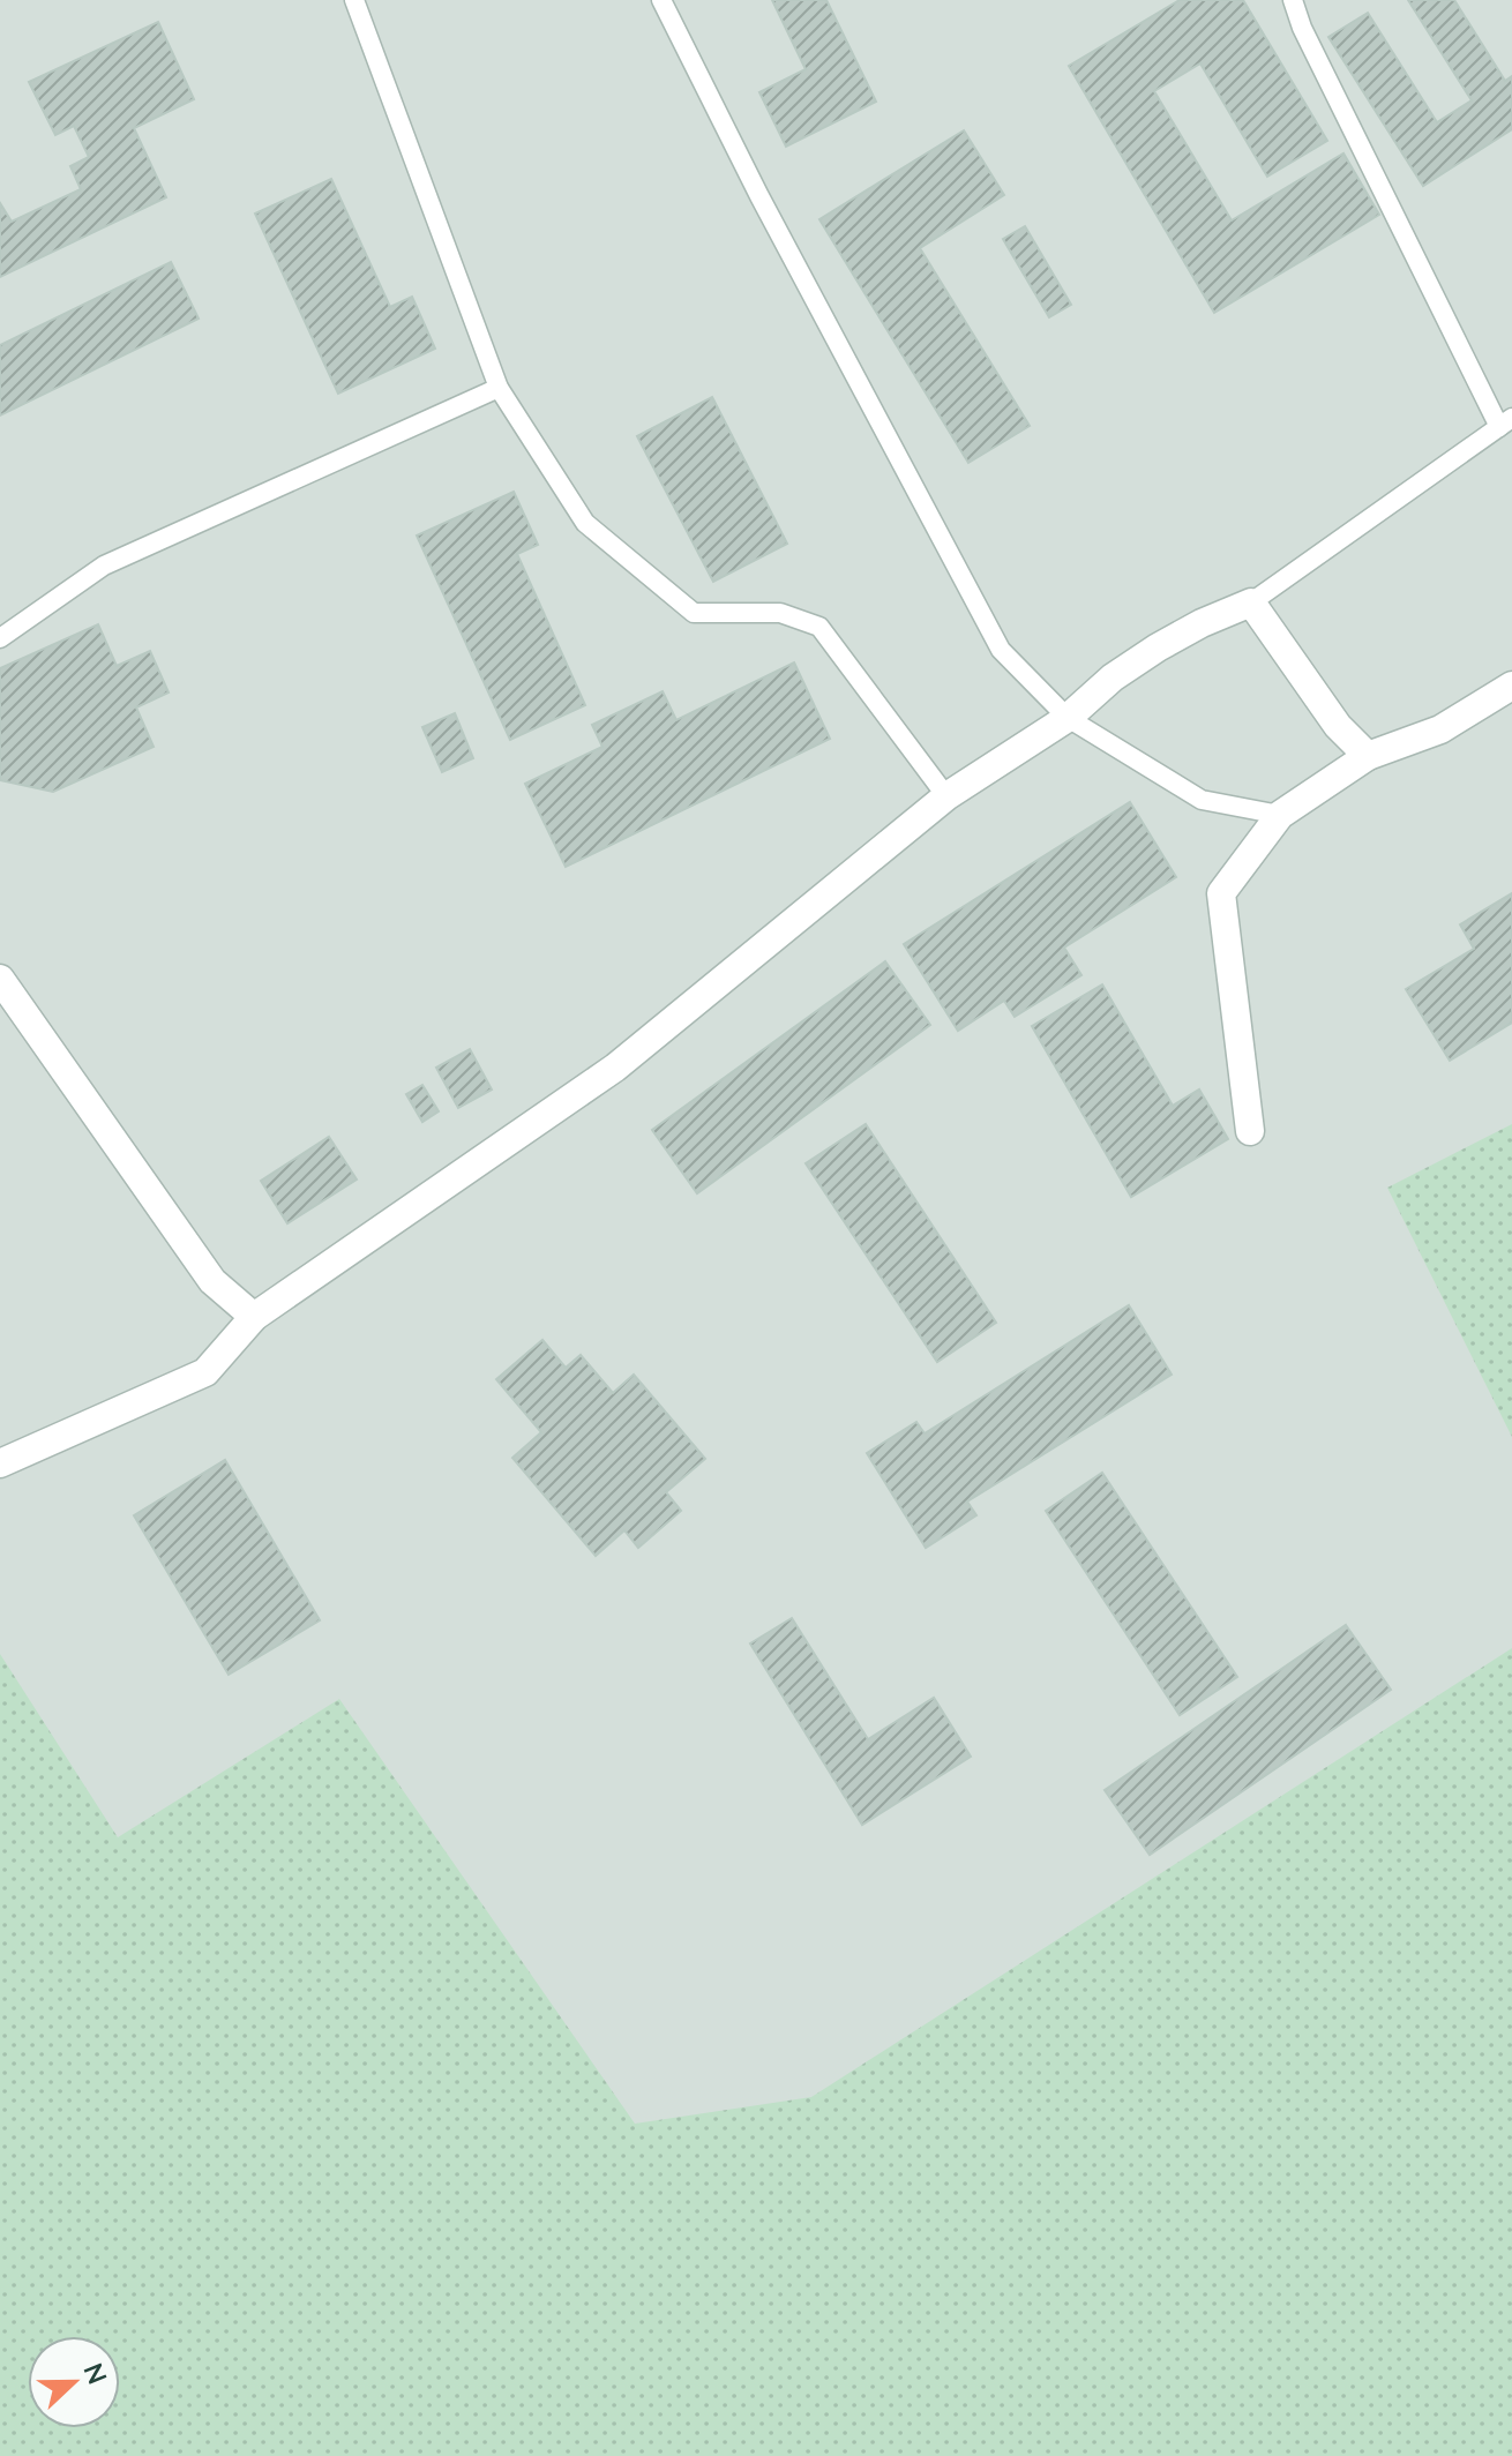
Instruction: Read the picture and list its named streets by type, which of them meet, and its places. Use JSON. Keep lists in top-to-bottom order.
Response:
{
  "north": "right"
}
